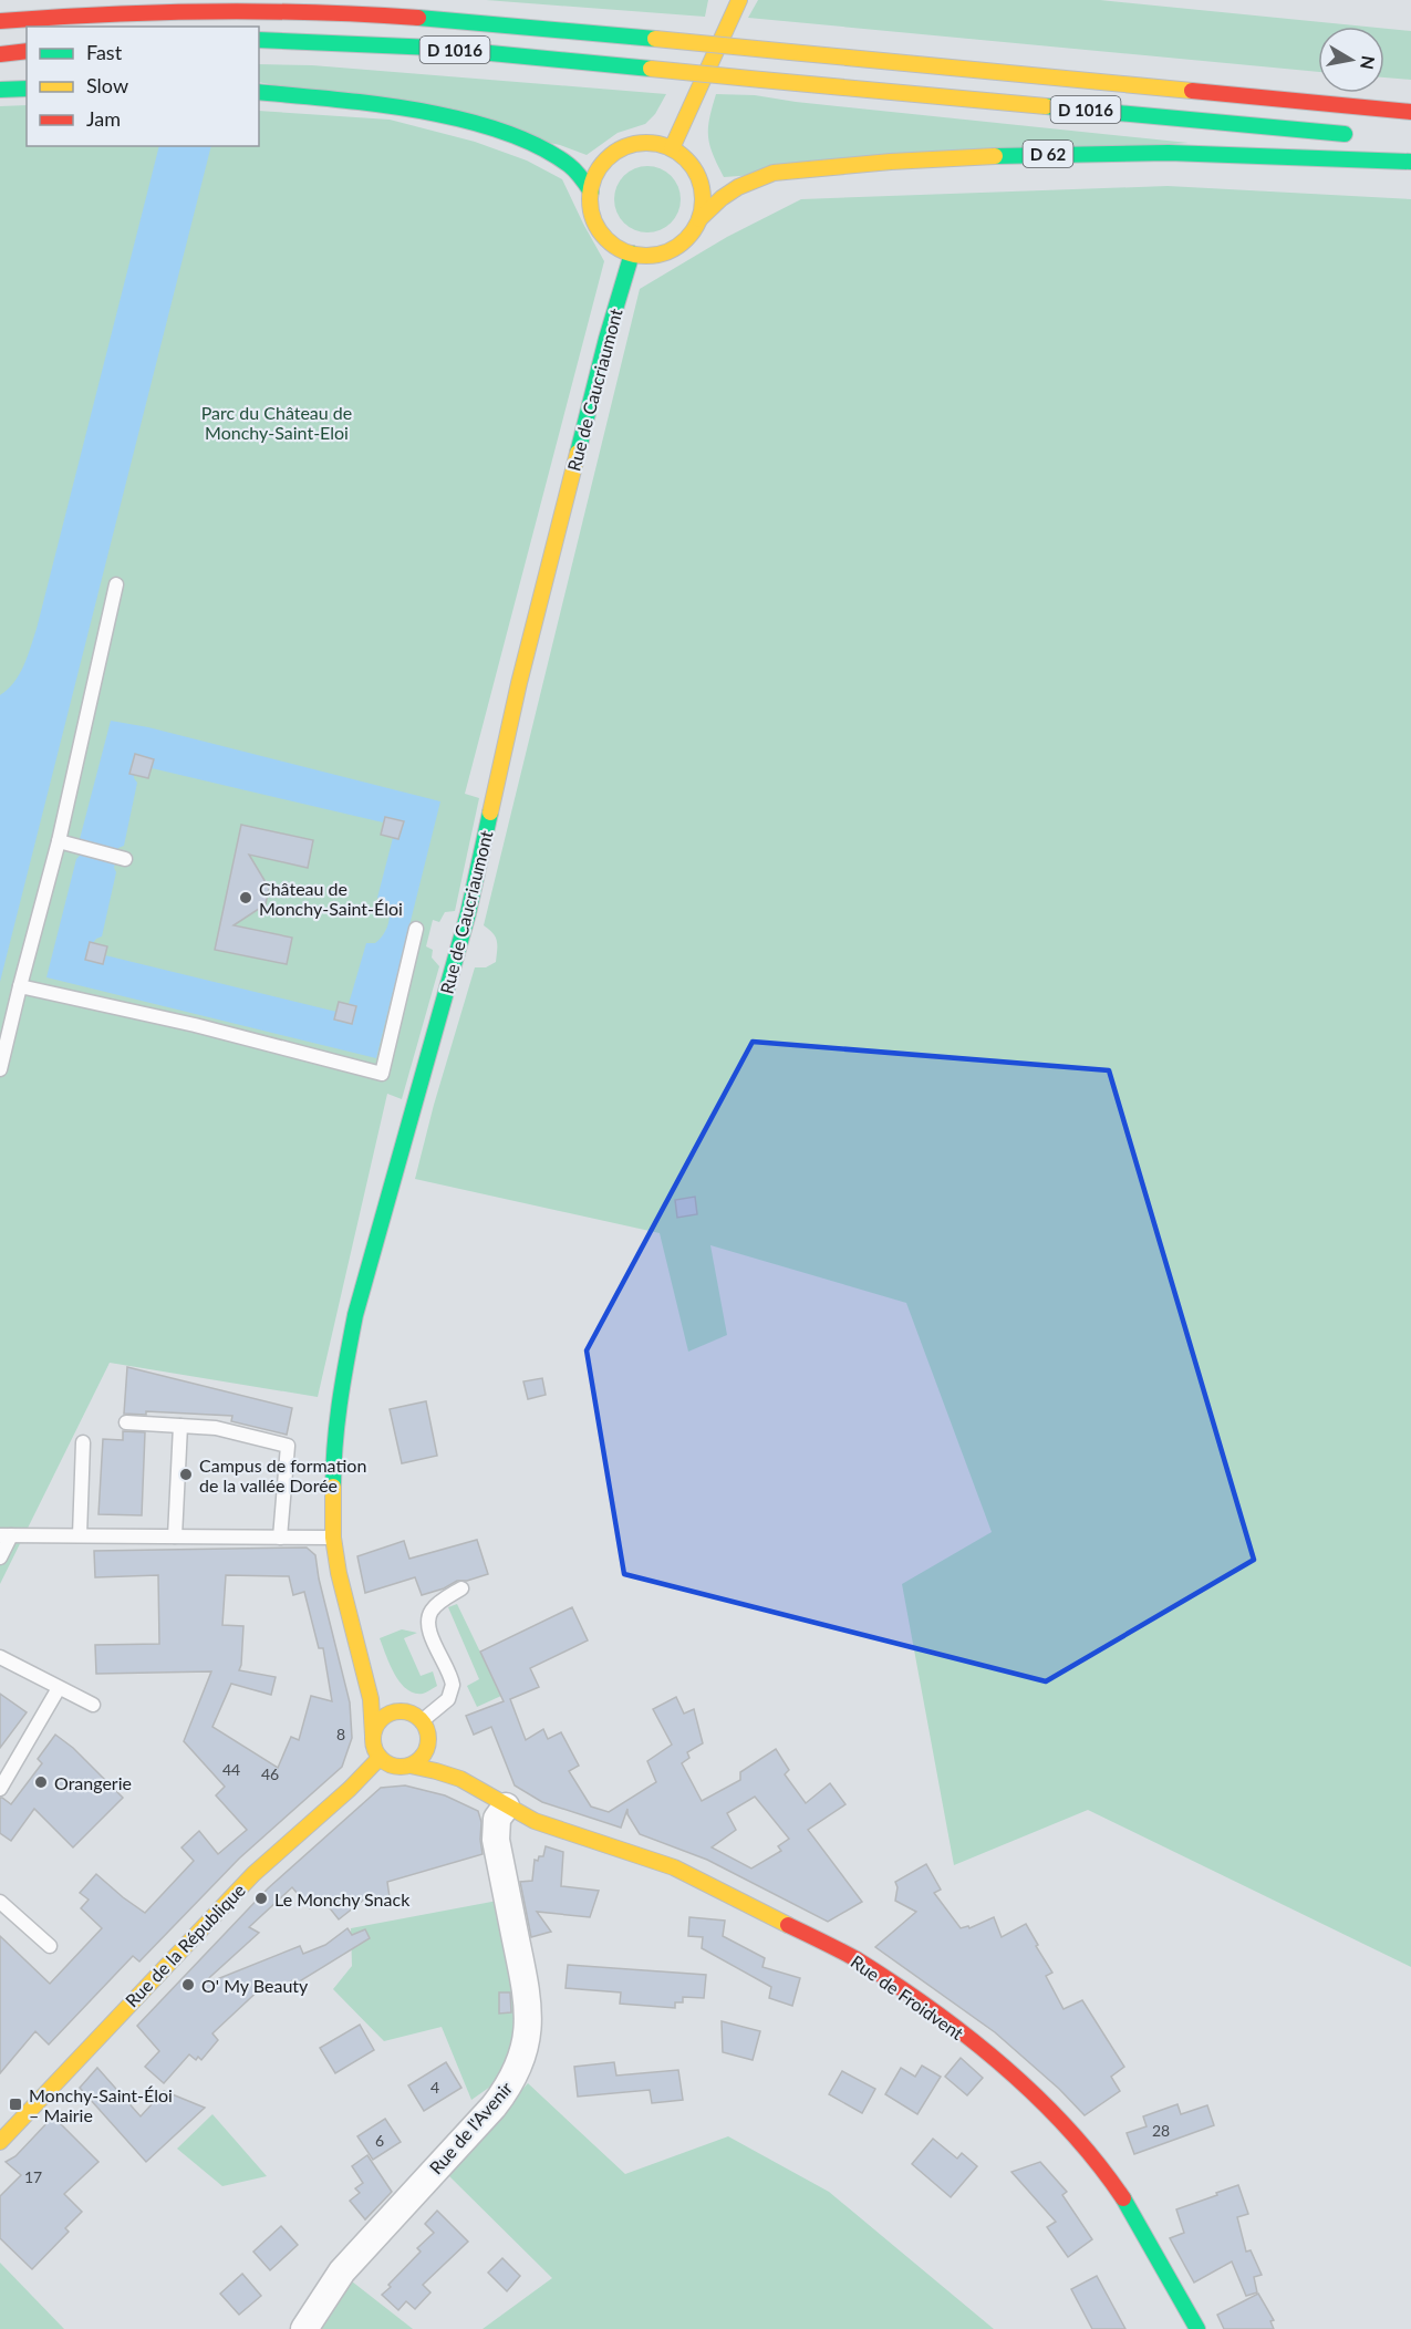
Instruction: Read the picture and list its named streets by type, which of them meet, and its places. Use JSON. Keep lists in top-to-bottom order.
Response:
{
  "streets": {
    "main road": [
      "D 1016",
      "D 62",
      "Rue de Caucriaumont",
      "Rue de la République",
      "Rue de Froidvent"
    ],
    "street": ["Rue de l'Avenir"]
  },
  "crossings": [
    ["D 62", "Rue de Caucriaumont"],
    ["Rue de Froidvent", "Rue de l'Avenir"]
  ],
  "parks": ["Parc du Château de Monchy-Saint-Eloi"],
  "places": {
    "other": [
      "Château de Monchy-Saint-Éloi",
      "Campus de formation de la vallée Dorée",
      "Orangerie",
      "Le Monchy Snack",
      "O' My Beauty"
    ],
    "transit": ["Monchy-Saint-Éloi – Mairie"]
  },
  "house_numbers": [
    "8",
    "44",
    "46",
    "4",
    "28",
    "6",
    "17"
  ],
  "legend": ["Fast", "Slow", "Jam"],
  "north": "right"
}
